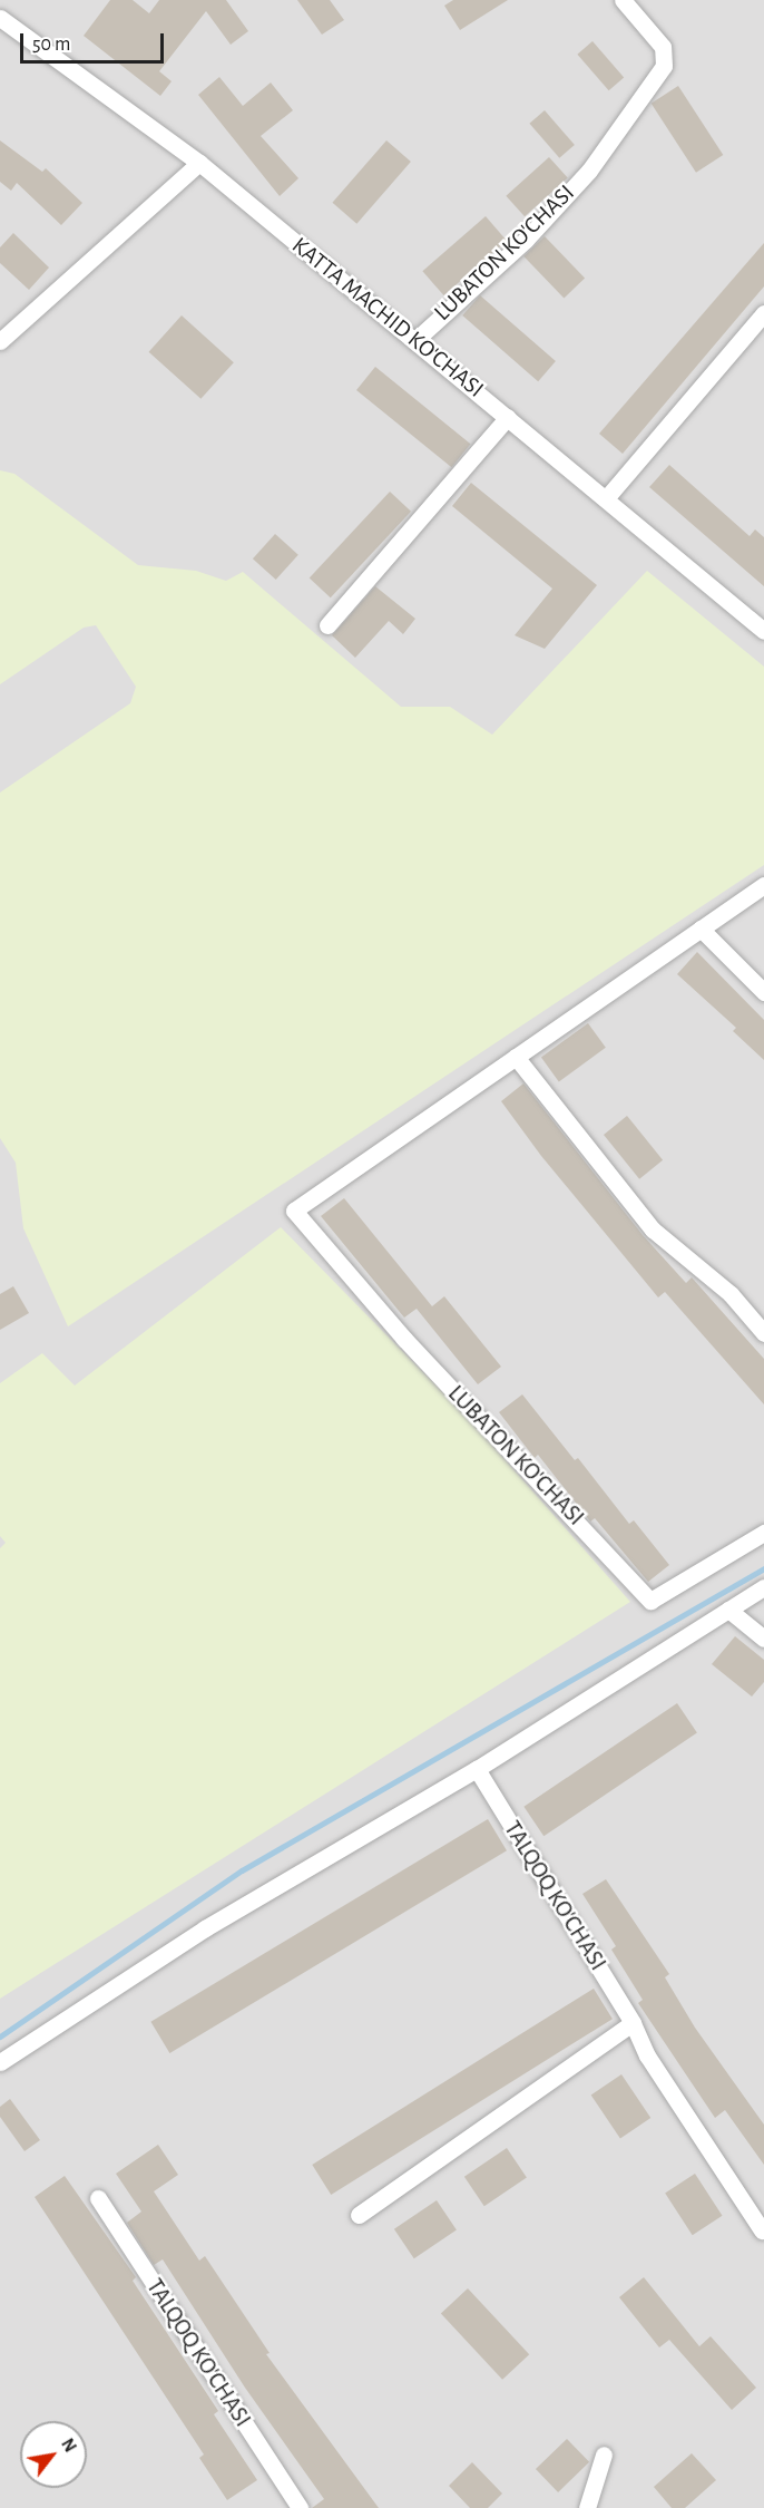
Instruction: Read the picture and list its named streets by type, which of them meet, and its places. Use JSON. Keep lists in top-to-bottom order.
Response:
{
  "streets": {
    "street": ["LUBATON KO'CHASI", "KATTA MACHID KO'CHASI", "TALQOQ KO'CHASI"]
  },
  "crossings": [
    ["LUBATON KO'CHASI", "KATTA MACHID KO'CHASI"]
  ],
  "scale_bar": "50 m",
  "north": "top right"
}
